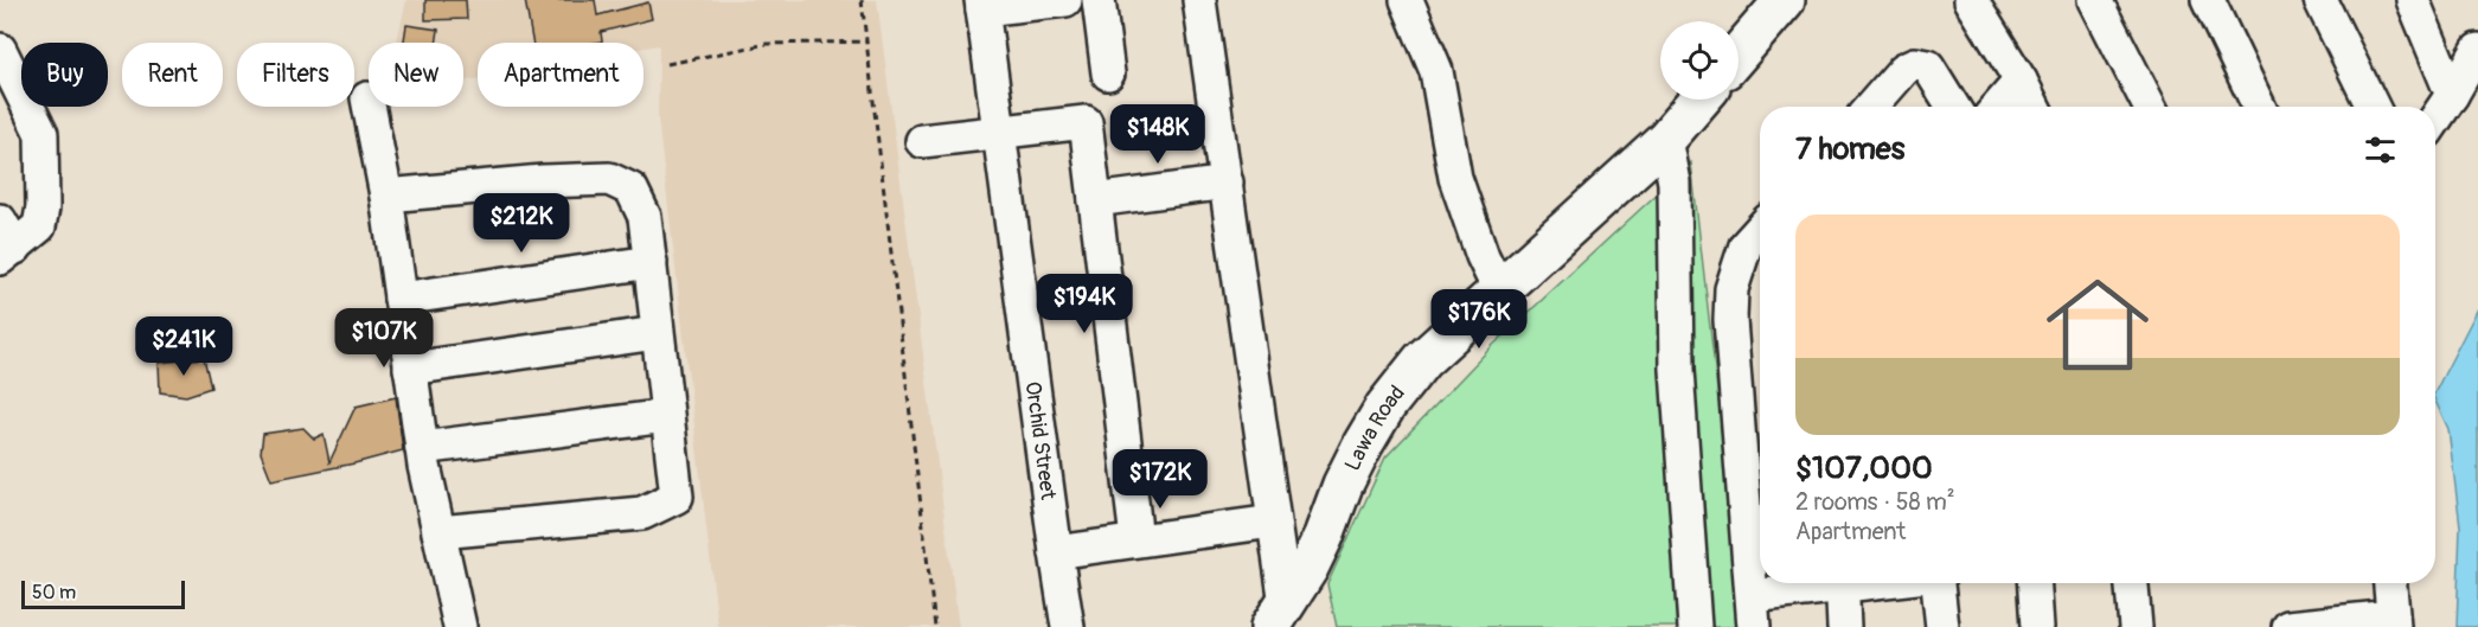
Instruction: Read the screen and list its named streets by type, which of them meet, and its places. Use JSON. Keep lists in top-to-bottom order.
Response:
{
  "streets": {
    "main road": ["Lawa Road"],
    "street": ["Orchid Street"]
  },
  "scale_bar": "50 m",
  "page": {
    "chip": [
      "Buy",
      "Rent",
      "Filters",
      "New",
      "Apartment"
    ],
    "price": [
      "$148K",
      "$212K",
      "$194K",
      "$176K",
      "$107K",
      "$241K",
      "$172K"
    ],
    "heading": "7 homes",
    "list": [
      {
        "name": "$107,000",
        "note": "2 rooms · 58 m² · Apartment"
      }
    ],
    "scale": "50 m"
  }
}
